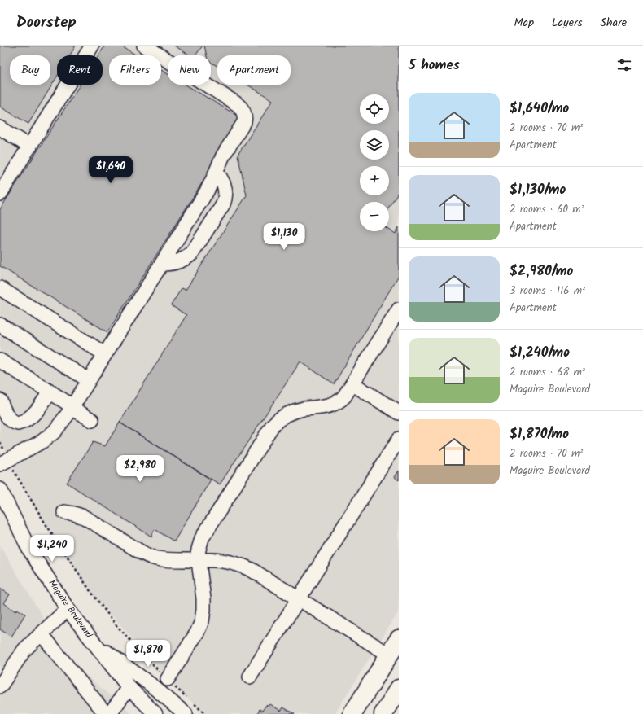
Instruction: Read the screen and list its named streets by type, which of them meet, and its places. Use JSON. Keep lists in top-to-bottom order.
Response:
{
  "streets": {
    "street": ["Maguire Boulevard"]
  },
  "page": {
    "header": "Doorstep",
    "nav": ["Map", "Layers", "Share"],
    "heading": "5 homes",
    "chip": [
      "Buy",
      "Rent",
      "Filters",
      "New",
      "Apartment"
    ],
    "list": [
      {
        "name": "$1,640/mo",
        "note": "2 rooms · 70 m² · Apartment"
      },
      {
        "name": "$1,130/mo",
        "note": "2 rooms · 60 m² · Apartment"
      },
      {
        "name": "$2,980/mo",
        "note": "3 rooms · 116 m² · Apartment"
      },
      {
        "name": "$1,240/mo",
        "note": "2 rooms · 68 m² · Maguire Boulevard"
      },
      {
        "name": "$1,870/mo",
        "note": "2 rooms · 70 m² · Maguire Boulevard"
      }
    ],
    "map_buttons": ["+", "−"],
    "price": [
      "$1,640",
      "$1,130",
      "$2,980",
      "$1,240",
      "$1,870"
    ]
  }
}
